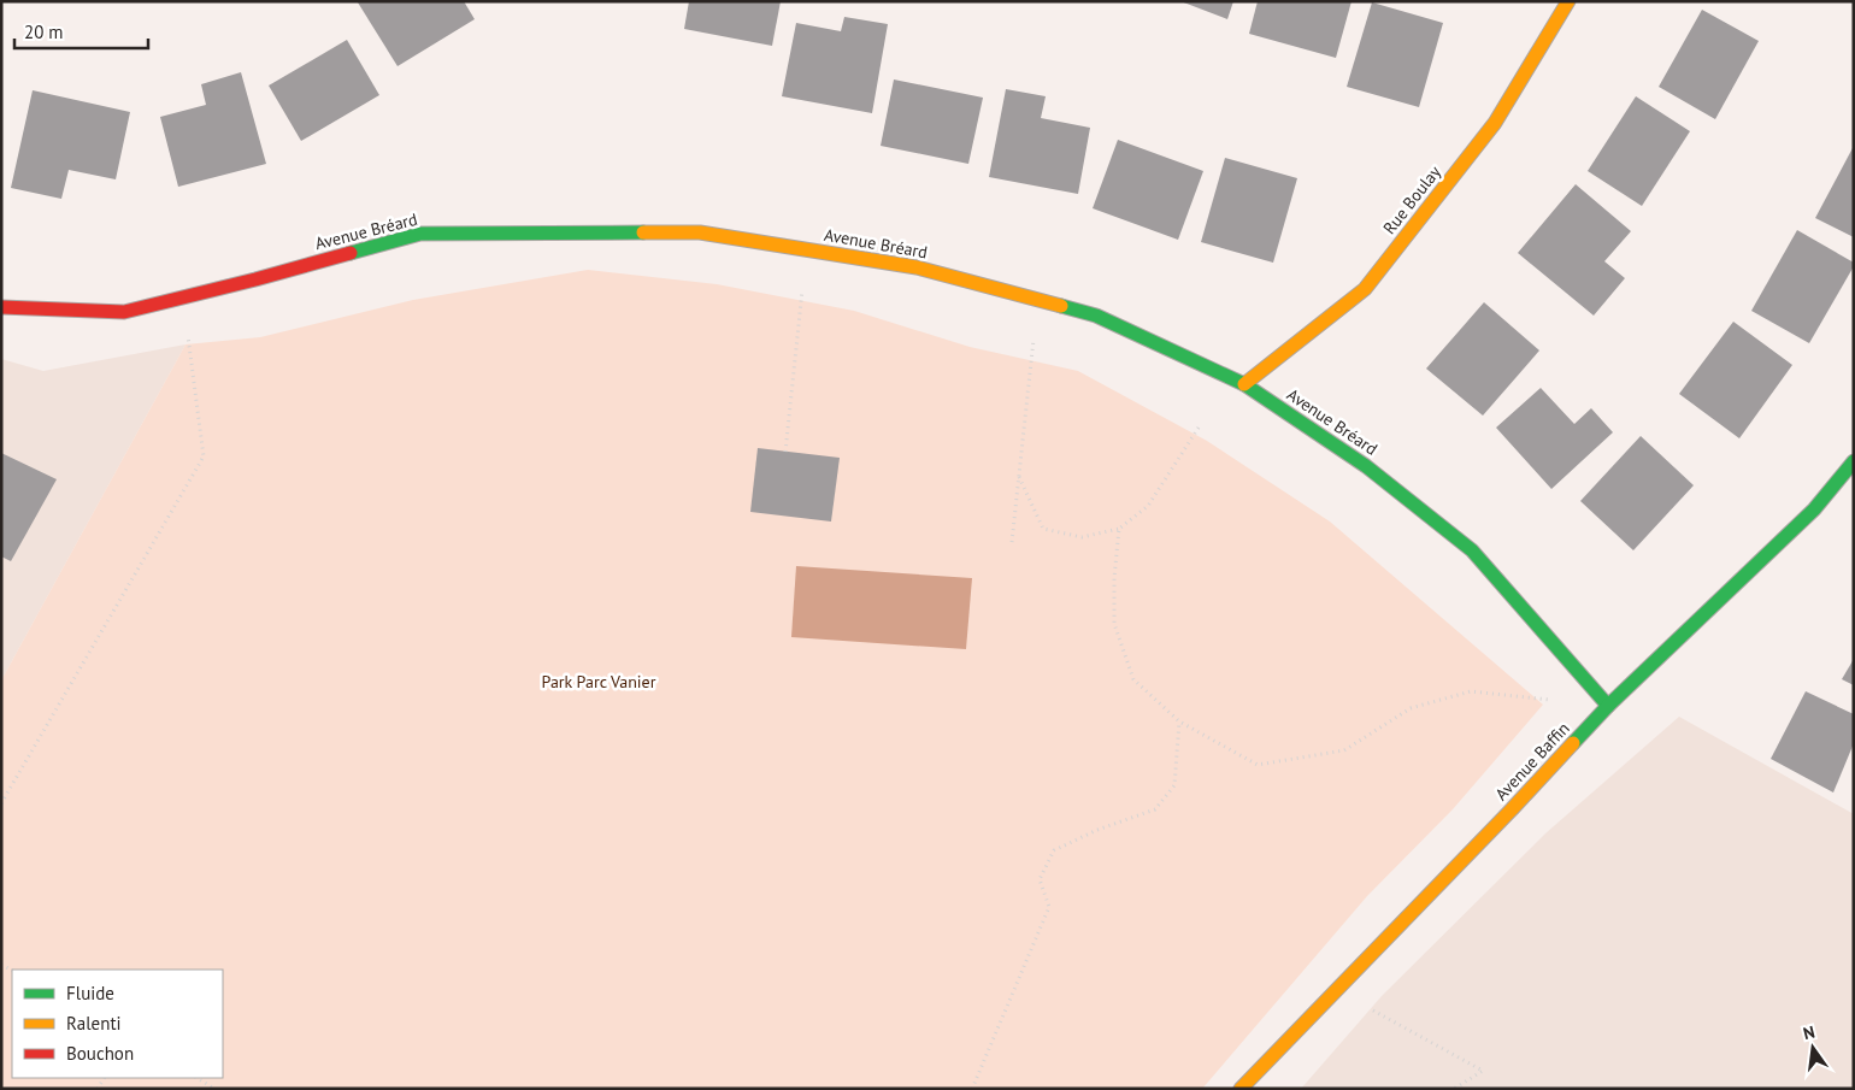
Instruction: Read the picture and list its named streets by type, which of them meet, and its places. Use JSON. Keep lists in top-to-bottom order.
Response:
{
  "streets": {
    "street": ["Rue Boulay", "Avenue Bréard", "Avenue Baffin"]
  },
  "crossings": [
    ["Rue Boulay", "Avenue Bréard"],
    ["Avenue Bréard", "Avenue Baffin"]
  ],
  "parks": ["Park Parc Vanier"],
  "legend": ["Fluide", "Ralenti", "Bouchon"],
  "scale_bar": "20 m",
  "north": "top"
}
